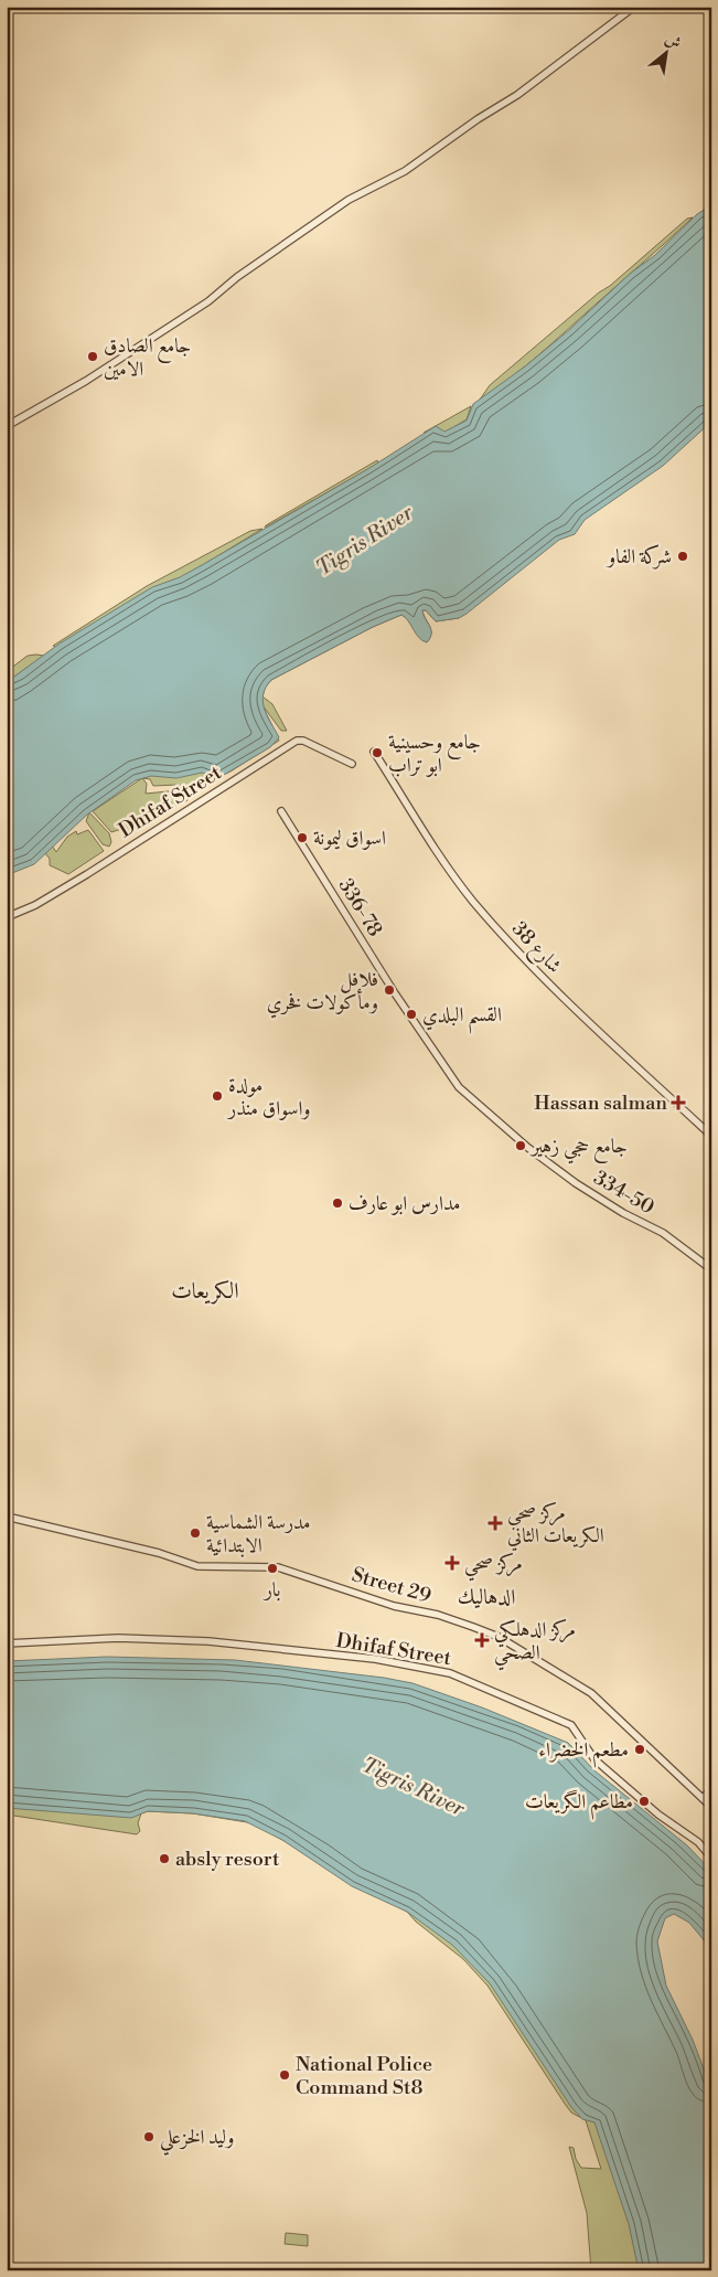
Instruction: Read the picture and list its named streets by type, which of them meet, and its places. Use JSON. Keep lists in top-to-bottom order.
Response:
{
  "streets": {
    "street": [
      "Dhifaf Street",
      "336-78",
      "شارع 38",
      "334-50",
      "Street 29"
    ]
  },
  "crossings": [
    ["336-78", "334-50"]
  ],
  "districts": ["الكريعات", "الدهاليك"],
  "water": ["Tigris River"],
  "places": {
    "other": [
      "جامع الصادق الامين",
      "شركة الفاو",
      "جامع وحسينية ابو تراب",
      "اسواق ليمونة",
      "فلافل ومأكولات فخري",
      "القسم البلدي",
      "مولدة واسواق منذر",
      "جامع حجي زهير",
      "مدارس ابو عارف",
      "مدرسة الشماسية الابتدائية",
      "بار",
      "مطعم الخضراء",
      "مطاعم الگريعات",
      "absly resort",
      "National Police Command St8",
      "وليد الخزعلي"
    ],
    "health": [
      "Hassan salman",
      "مركز صحي الكريعات الثاني",
      "مركز صحي",
      "مركز الدهلكي الصحي"
    ]
  },
  "north": "top right"
}
